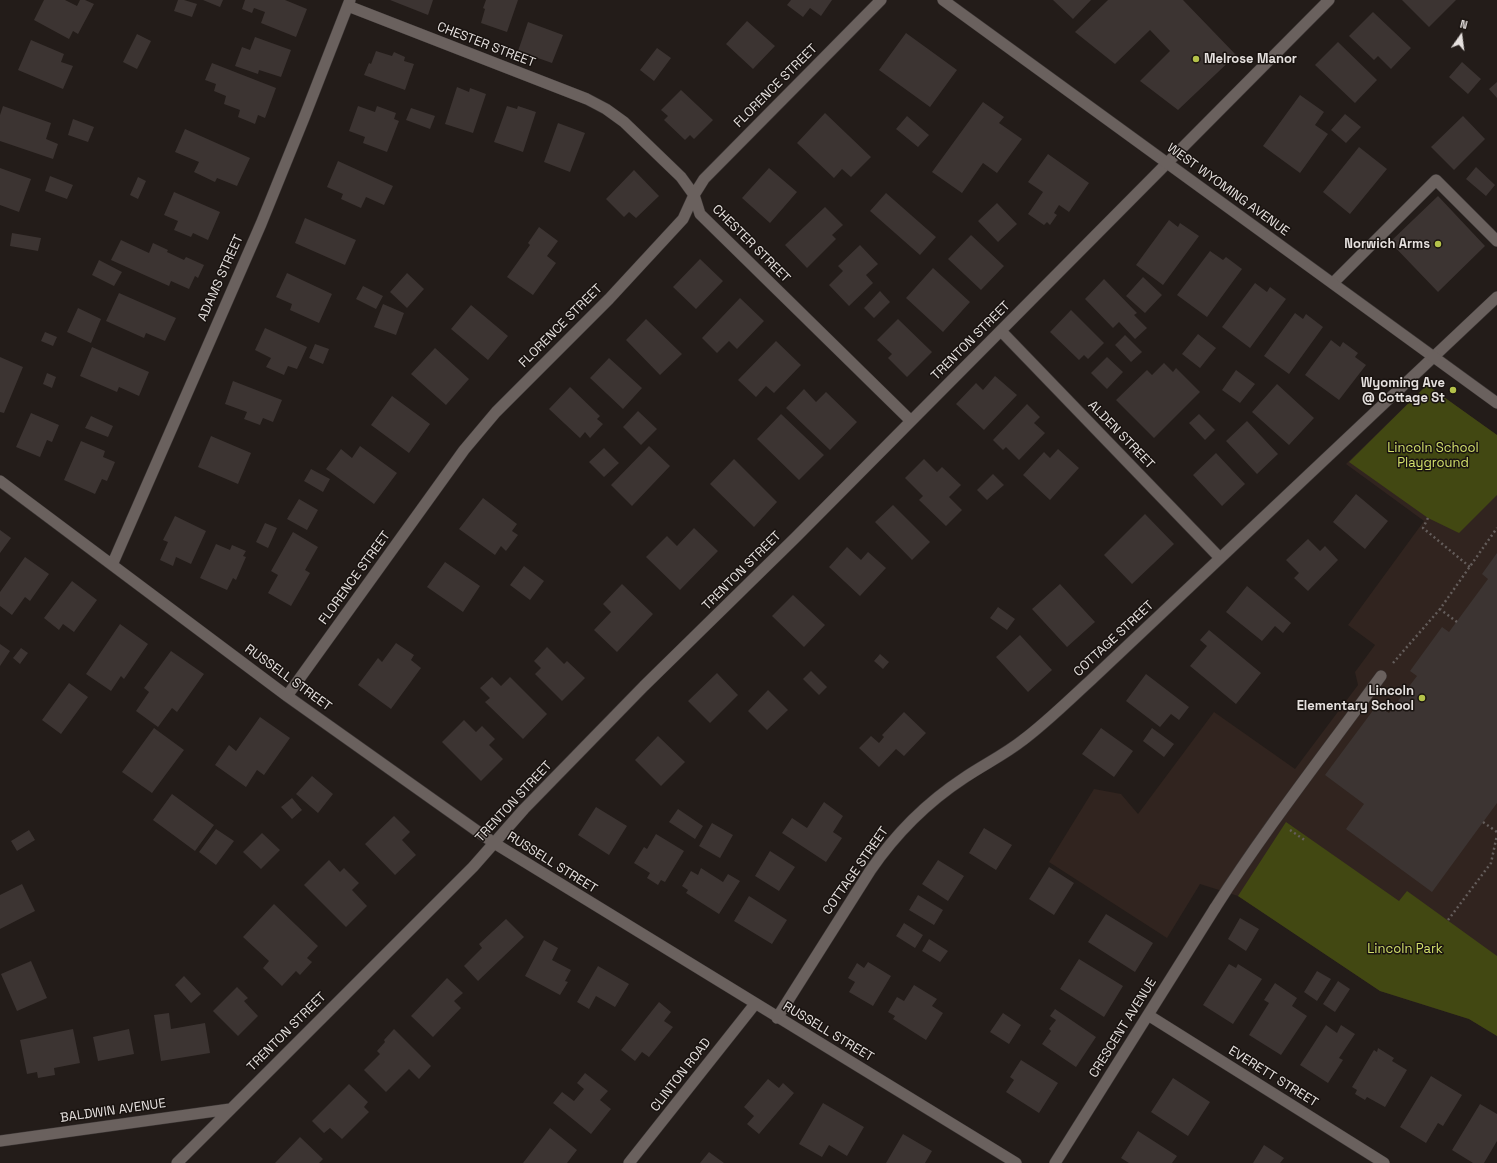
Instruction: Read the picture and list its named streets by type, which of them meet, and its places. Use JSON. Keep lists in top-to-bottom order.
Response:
{
  "streets": {
    "street": [
      "CHESTER STREET",
      "FLORENCE STREET",
      "WEST WYOMING AVENUE",
      "ADAMS STREET",
      "TRENTON STREET",
      "ALDEN STREET",
      "COTTAGE STREET",
      "RUSSELL STREET",
      "CRESCENT AVENUE",
      "CLINTON ROAD",
      "EVERETT STREET",
      "BALDWIN AVENUE"
    ]
  },
  "crossings": [
    ["CHESTER STREET", "FLORENCE STREET"],
    ["CHESTER STREET", "ADAMS STREET"],
    ["CHESTER STREET", "TRENTON STREET"],
    ["FLORENCE STREET", "RUSSELL STREET"],
    ["WEST WYOMING AVENUE", "TRENTON STREET"],
    ["WEST WYOMING AVENUE", "COTTAGE STREET"],
    ["ADAMS STREET", "RUSSELL STREET"],
    ["TRENTON STREET", "ALDEN STREET"],
    ["TRENTON STREET", "RUSSELL STREET"],
    ["TRENTON STREET", "BALDWIN AVENUE"],
    ["ALDEN STREET", "COTTAGE STREET"],
    ["COTTAGE STREET", "RUSSELL STREET"],
    ["RUSSELL STREET", "CLINTON ROAD"],
    ["CRESCENT AVENUE", "EVERETT STREET"]
  ],
  "parks": ["Lincoln School Playground", "Lincoln Park"],
  "places": [
    "Melrose Manor",
    "Norwich Arms",
    "Wyoming Ave @ Cottage St",
    "Lincoln Elementary School"
  ],
  "north": "top"
}
